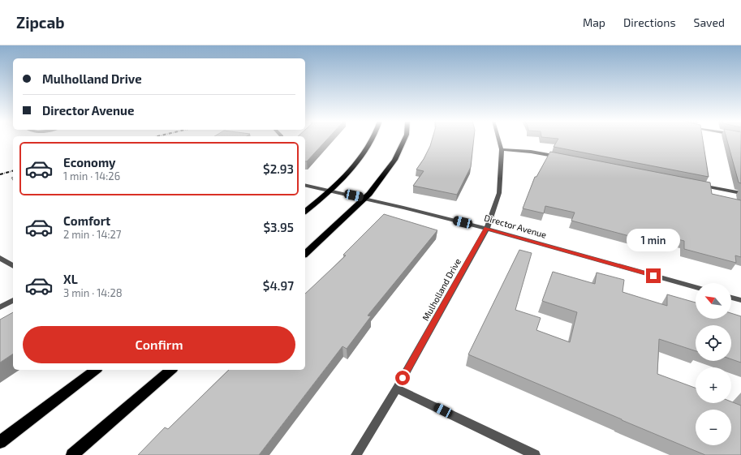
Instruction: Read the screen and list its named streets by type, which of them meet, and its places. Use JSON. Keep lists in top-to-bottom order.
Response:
{
  "streets": {
    "street": ["Director Avenue", "Mulholland Drive"]
  },
  "crossings": [
    ["Director Avenue", "Mulholland Drive"]
  ],
  "north": "top left",
  "page": {
    "header": "Zipcab",
    "nav": ["Map", "Directions", "Saved"],
    "banner": ["Mulholland Drive", "Director Avenue"],
    "list": [
      {
        "name": "Economy",
        "note": "1 min · 14:26",
        "value": "$2.93"
      },
      {
        "name": "Comfort",
        "note": "2 min · 14:27",
        "value": "$3.95"
      },
      {
        "name": "XL",
        "note": "3 min · 14:28",
        "value": "$4.97"
      }
    ],
    "bubble": "1 min",
    "map_buttons": ["+", "−"],
    "buttons": "Confirm"
  }
}
